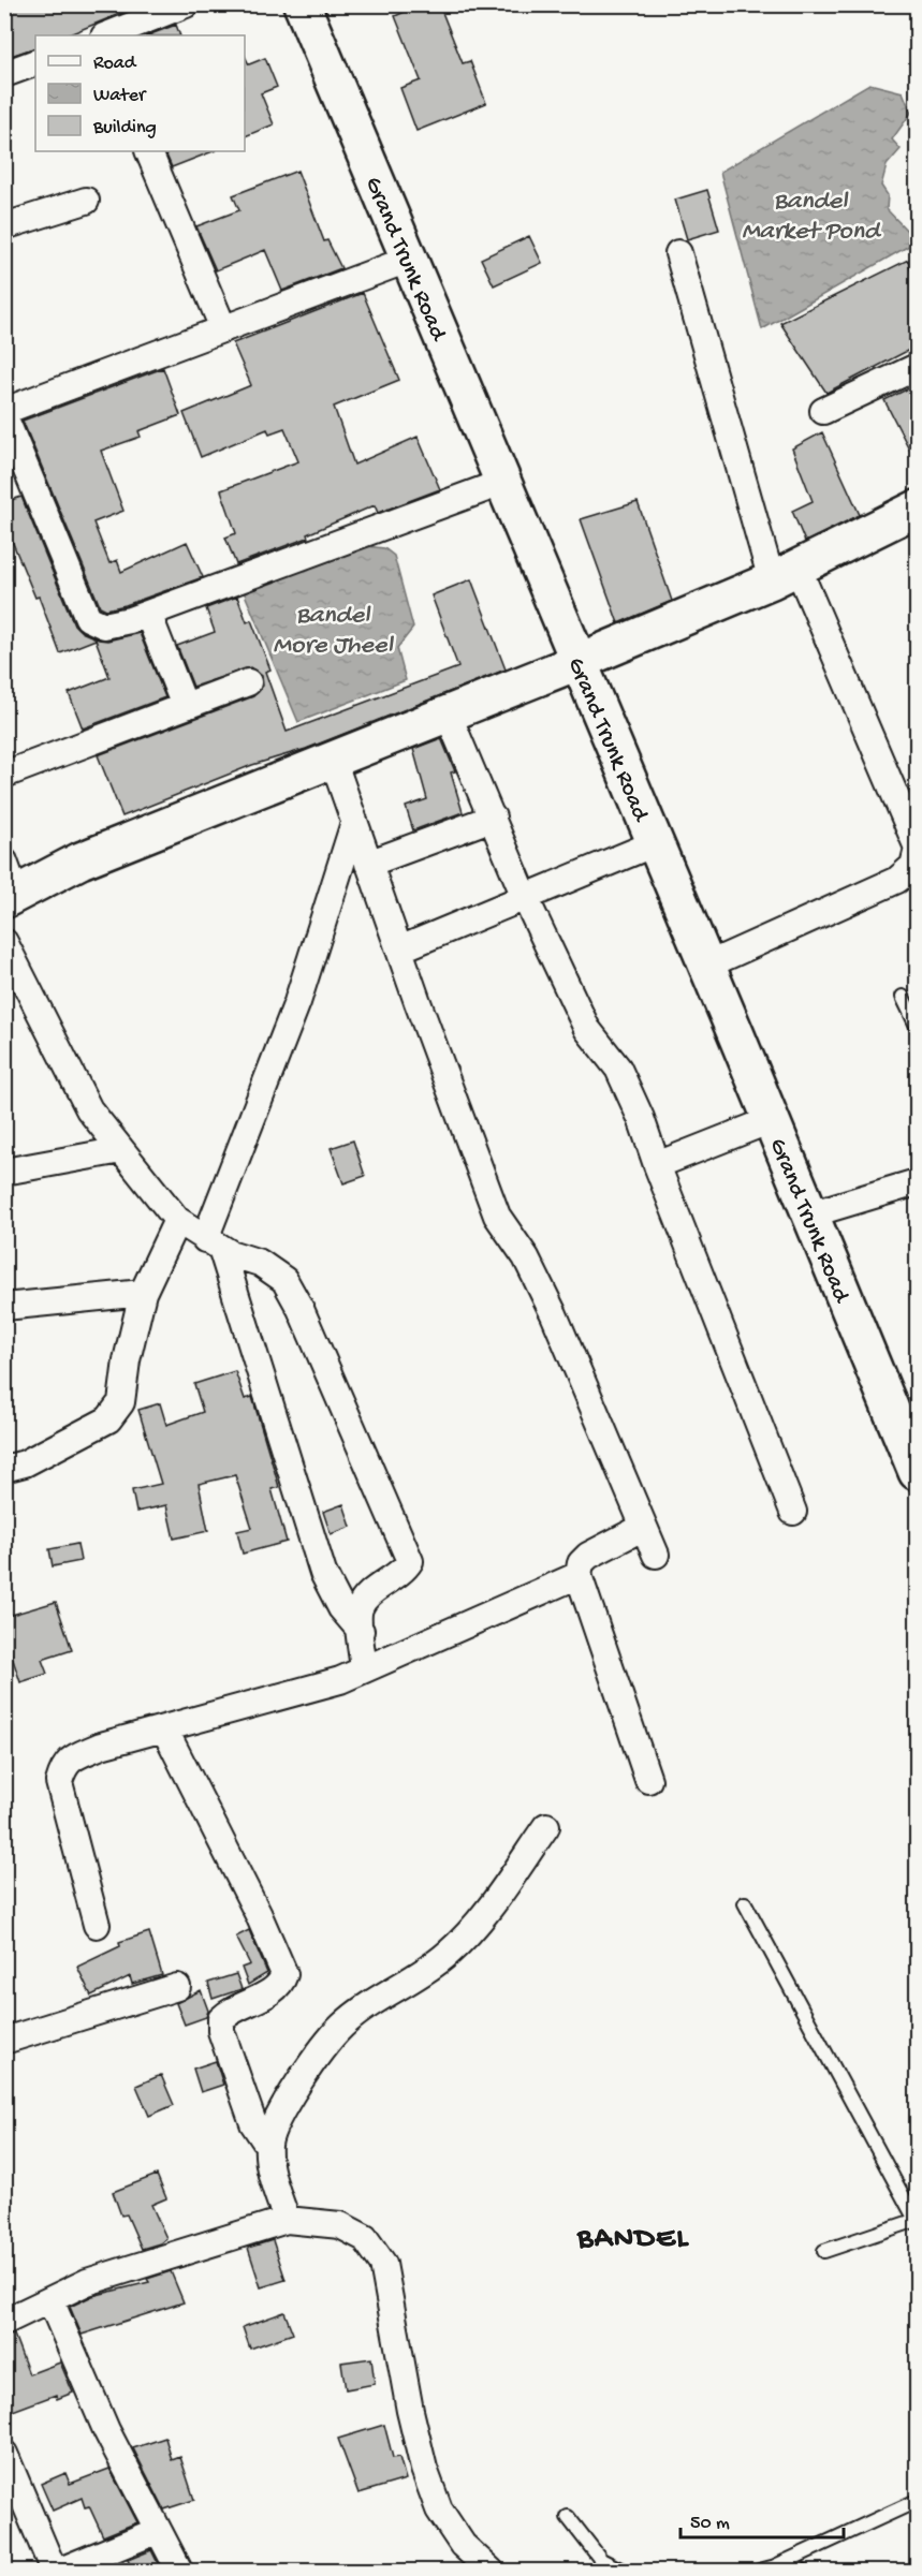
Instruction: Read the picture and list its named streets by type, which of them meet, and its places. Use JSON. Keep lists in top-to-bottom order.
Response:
{
  "streets": {
    "main road": ["Grand Trunk Road"]
  },
  "districts": ["BANDEL"],
  "water": ["Bandel Market Pond", "Bandel More Jheel"],
  "legend": ["Road", "Water", "Building"],
  "scale_bar": "50 m"
}
